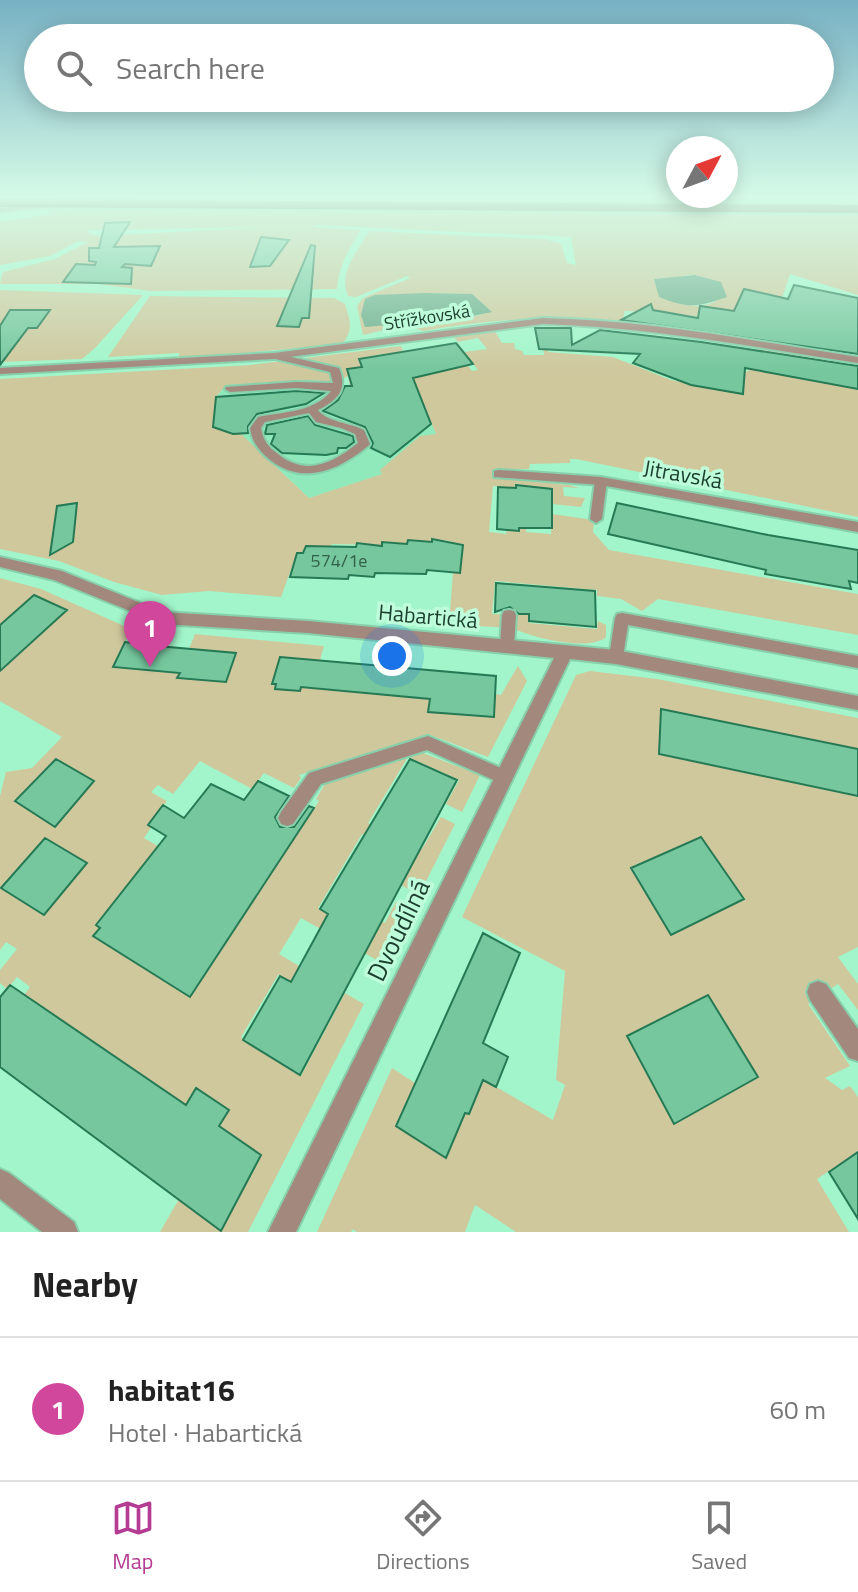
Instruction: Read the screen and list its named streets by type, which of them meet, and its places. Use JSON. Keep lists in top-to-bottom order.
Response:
{
  "streets": {
    "street": [
      "Střížkovská",
      "Jitravská",
      "Habartická",
      "Dvoudílná"
    ]
  },
  "crossings": [
    ["Habartická", "Dvoudílná"]
  ],
  "house_numbers": ["574/1e"],
  "north": "top right",
  "page": {
    "search": "Search here",
    "pins": "1",
    "heading": "Nearby",
    "list": [
      {
        "mark": "1",
        "name": "habitat16",
        "note": "Hotel · Habartická",
        "value": "60 m"
      }
    ],
    "nav": ["Map", "Directions", "Saved"]
  }
}
